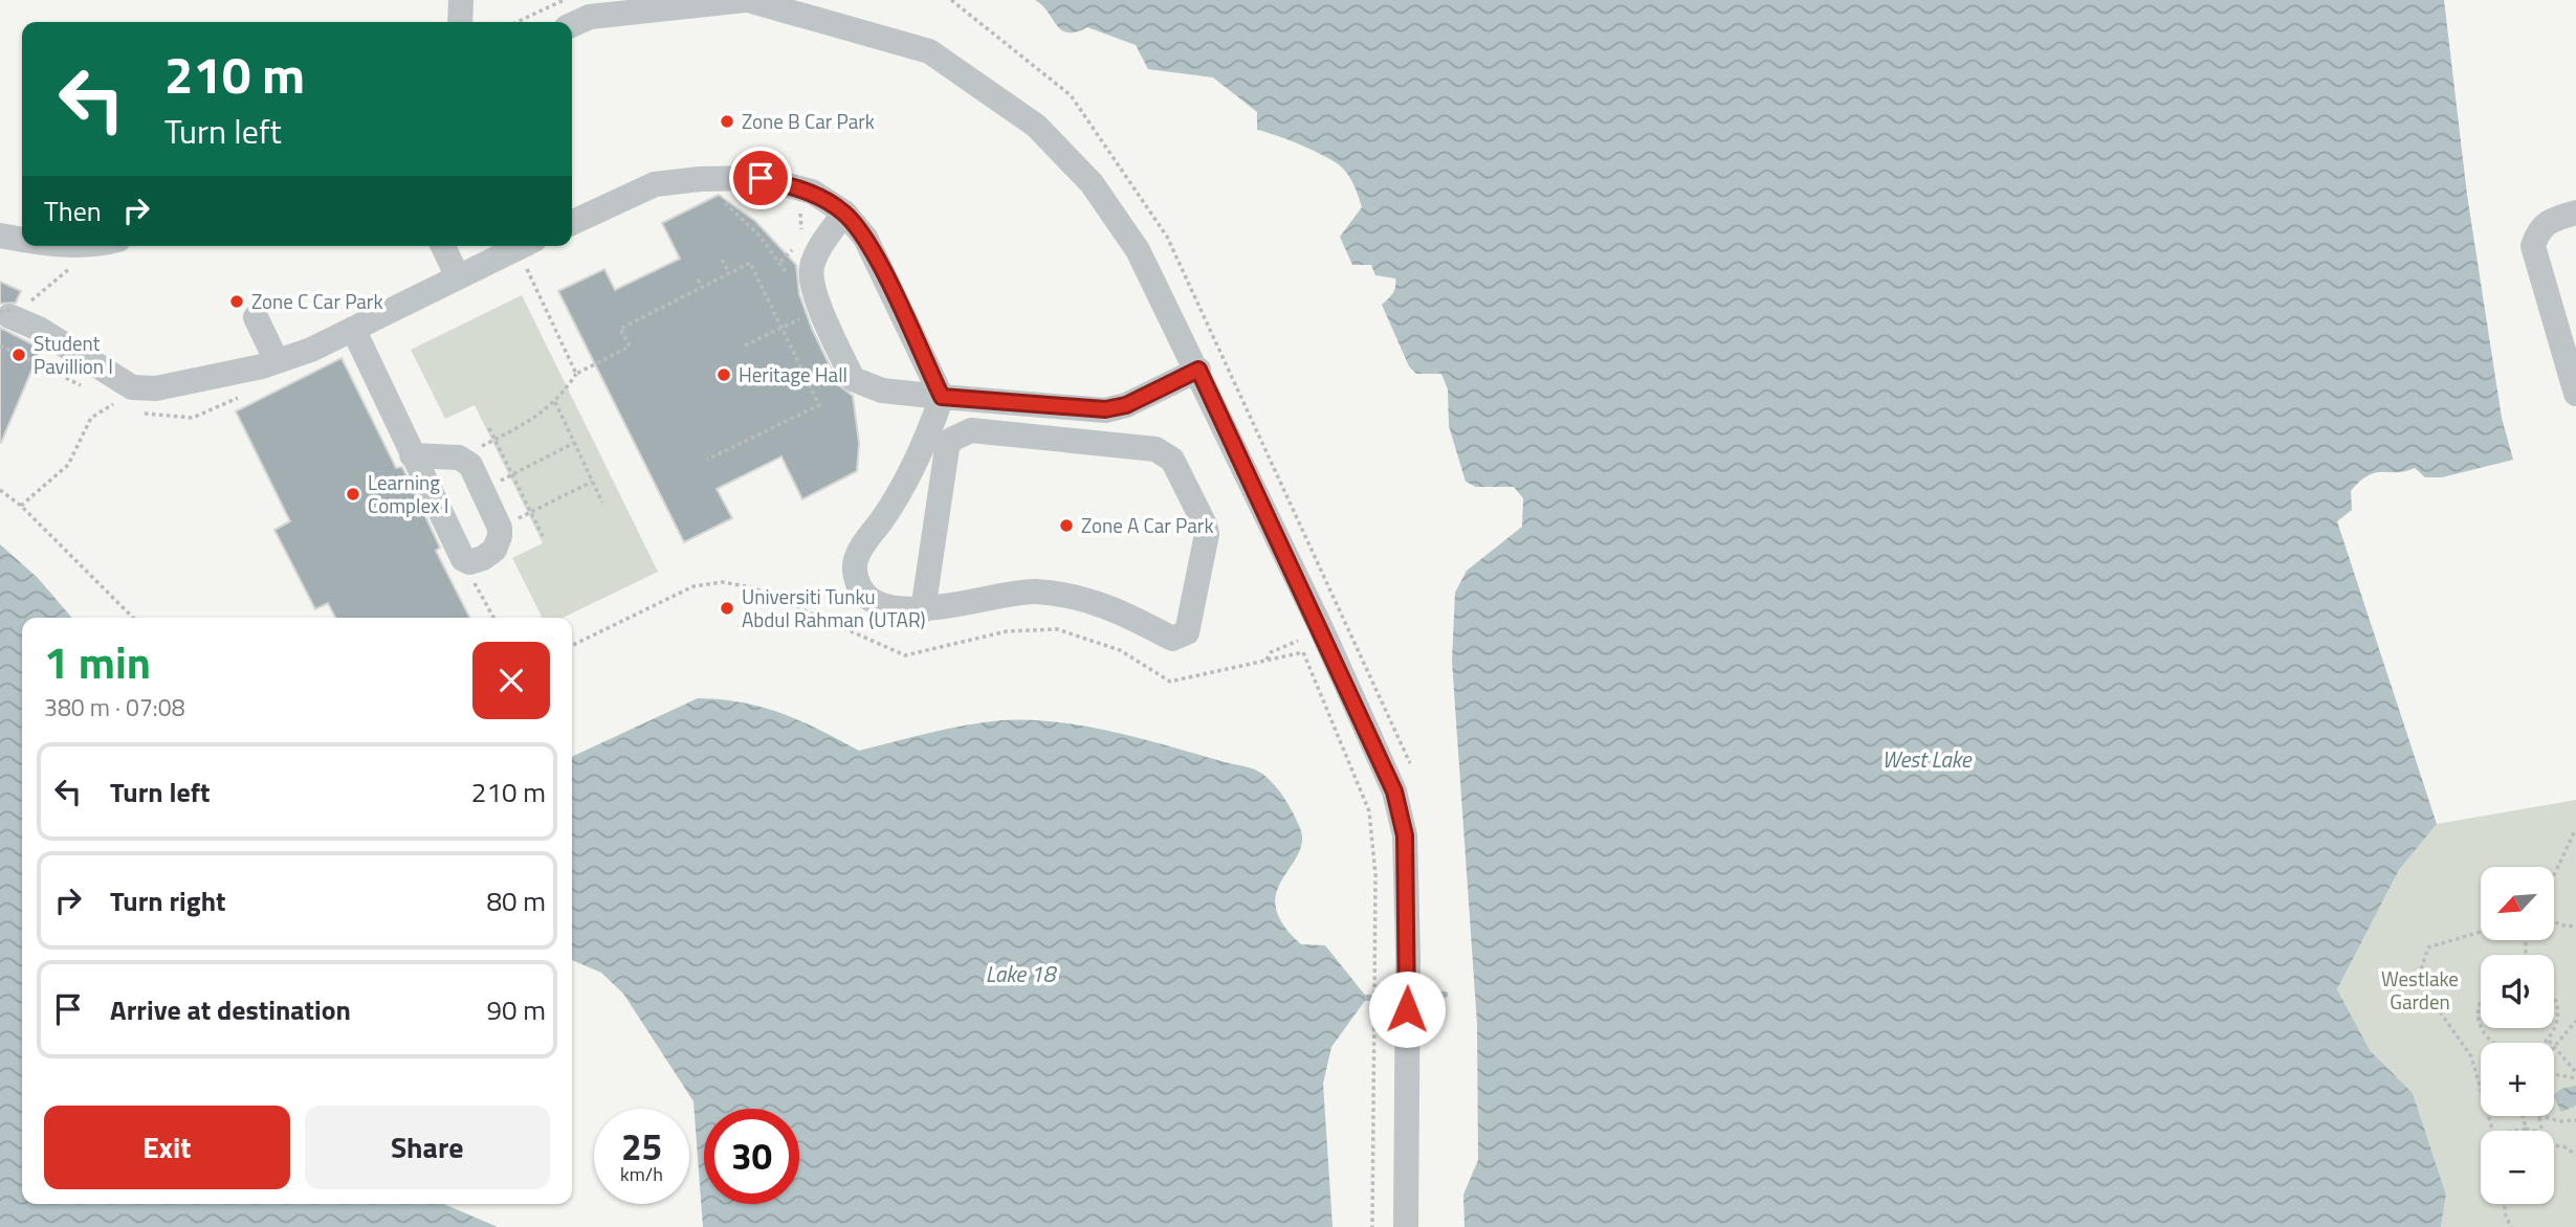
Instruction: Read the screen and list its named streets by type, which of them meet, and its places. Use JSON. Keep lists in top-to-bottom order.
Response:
{
  "water": ["West Lake", "Lake 18"],
  "parks": ["Westlake Garden"],
  "places": [
    "Zone B Car Park",
    "Zone C Car Park",
    "Student Pavillion I",
    "Heritage Hall",
    "Learning Complex I",
    "Zone A Car Park",
    "Universiti Tunku Abdul Rahman (UTAR)"
  ],
  "north": "bottom left",
  "page": {
    "turn": ["210 m", "Turn left"],
    "then": "Then",
    "heading": ["1 min", "380 m · 07:08"],
    "list": [
      {
        "name": "Turn left",
        "value": "210 m"
      },
      {
        "name": "Turn right",
        "value": "80 m"
      },
      {
        "name": "Arrive at destination",
        "value": "90 m"
      }
    ],
    "map_buttons": ["+", "−"],
    "buttons": ["Exit", "Share"],
    "speed": "25 km/h",
    "limit": "30"
  }
}
